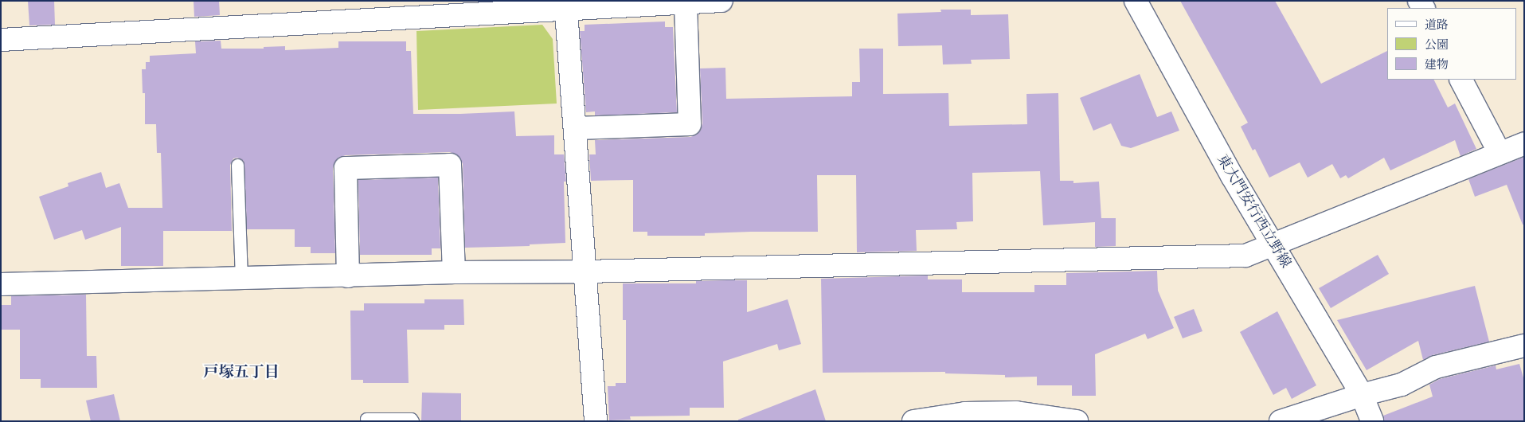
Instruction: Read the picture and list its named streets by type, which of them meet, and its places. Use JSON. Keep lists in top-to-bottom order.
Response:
{
  "streets": {
    "street": ["東大門安行西立野線"]
  },
  "districts": ["戸塚五丁目"],
  "legend": ["道路", "公園", "建物"]
}
